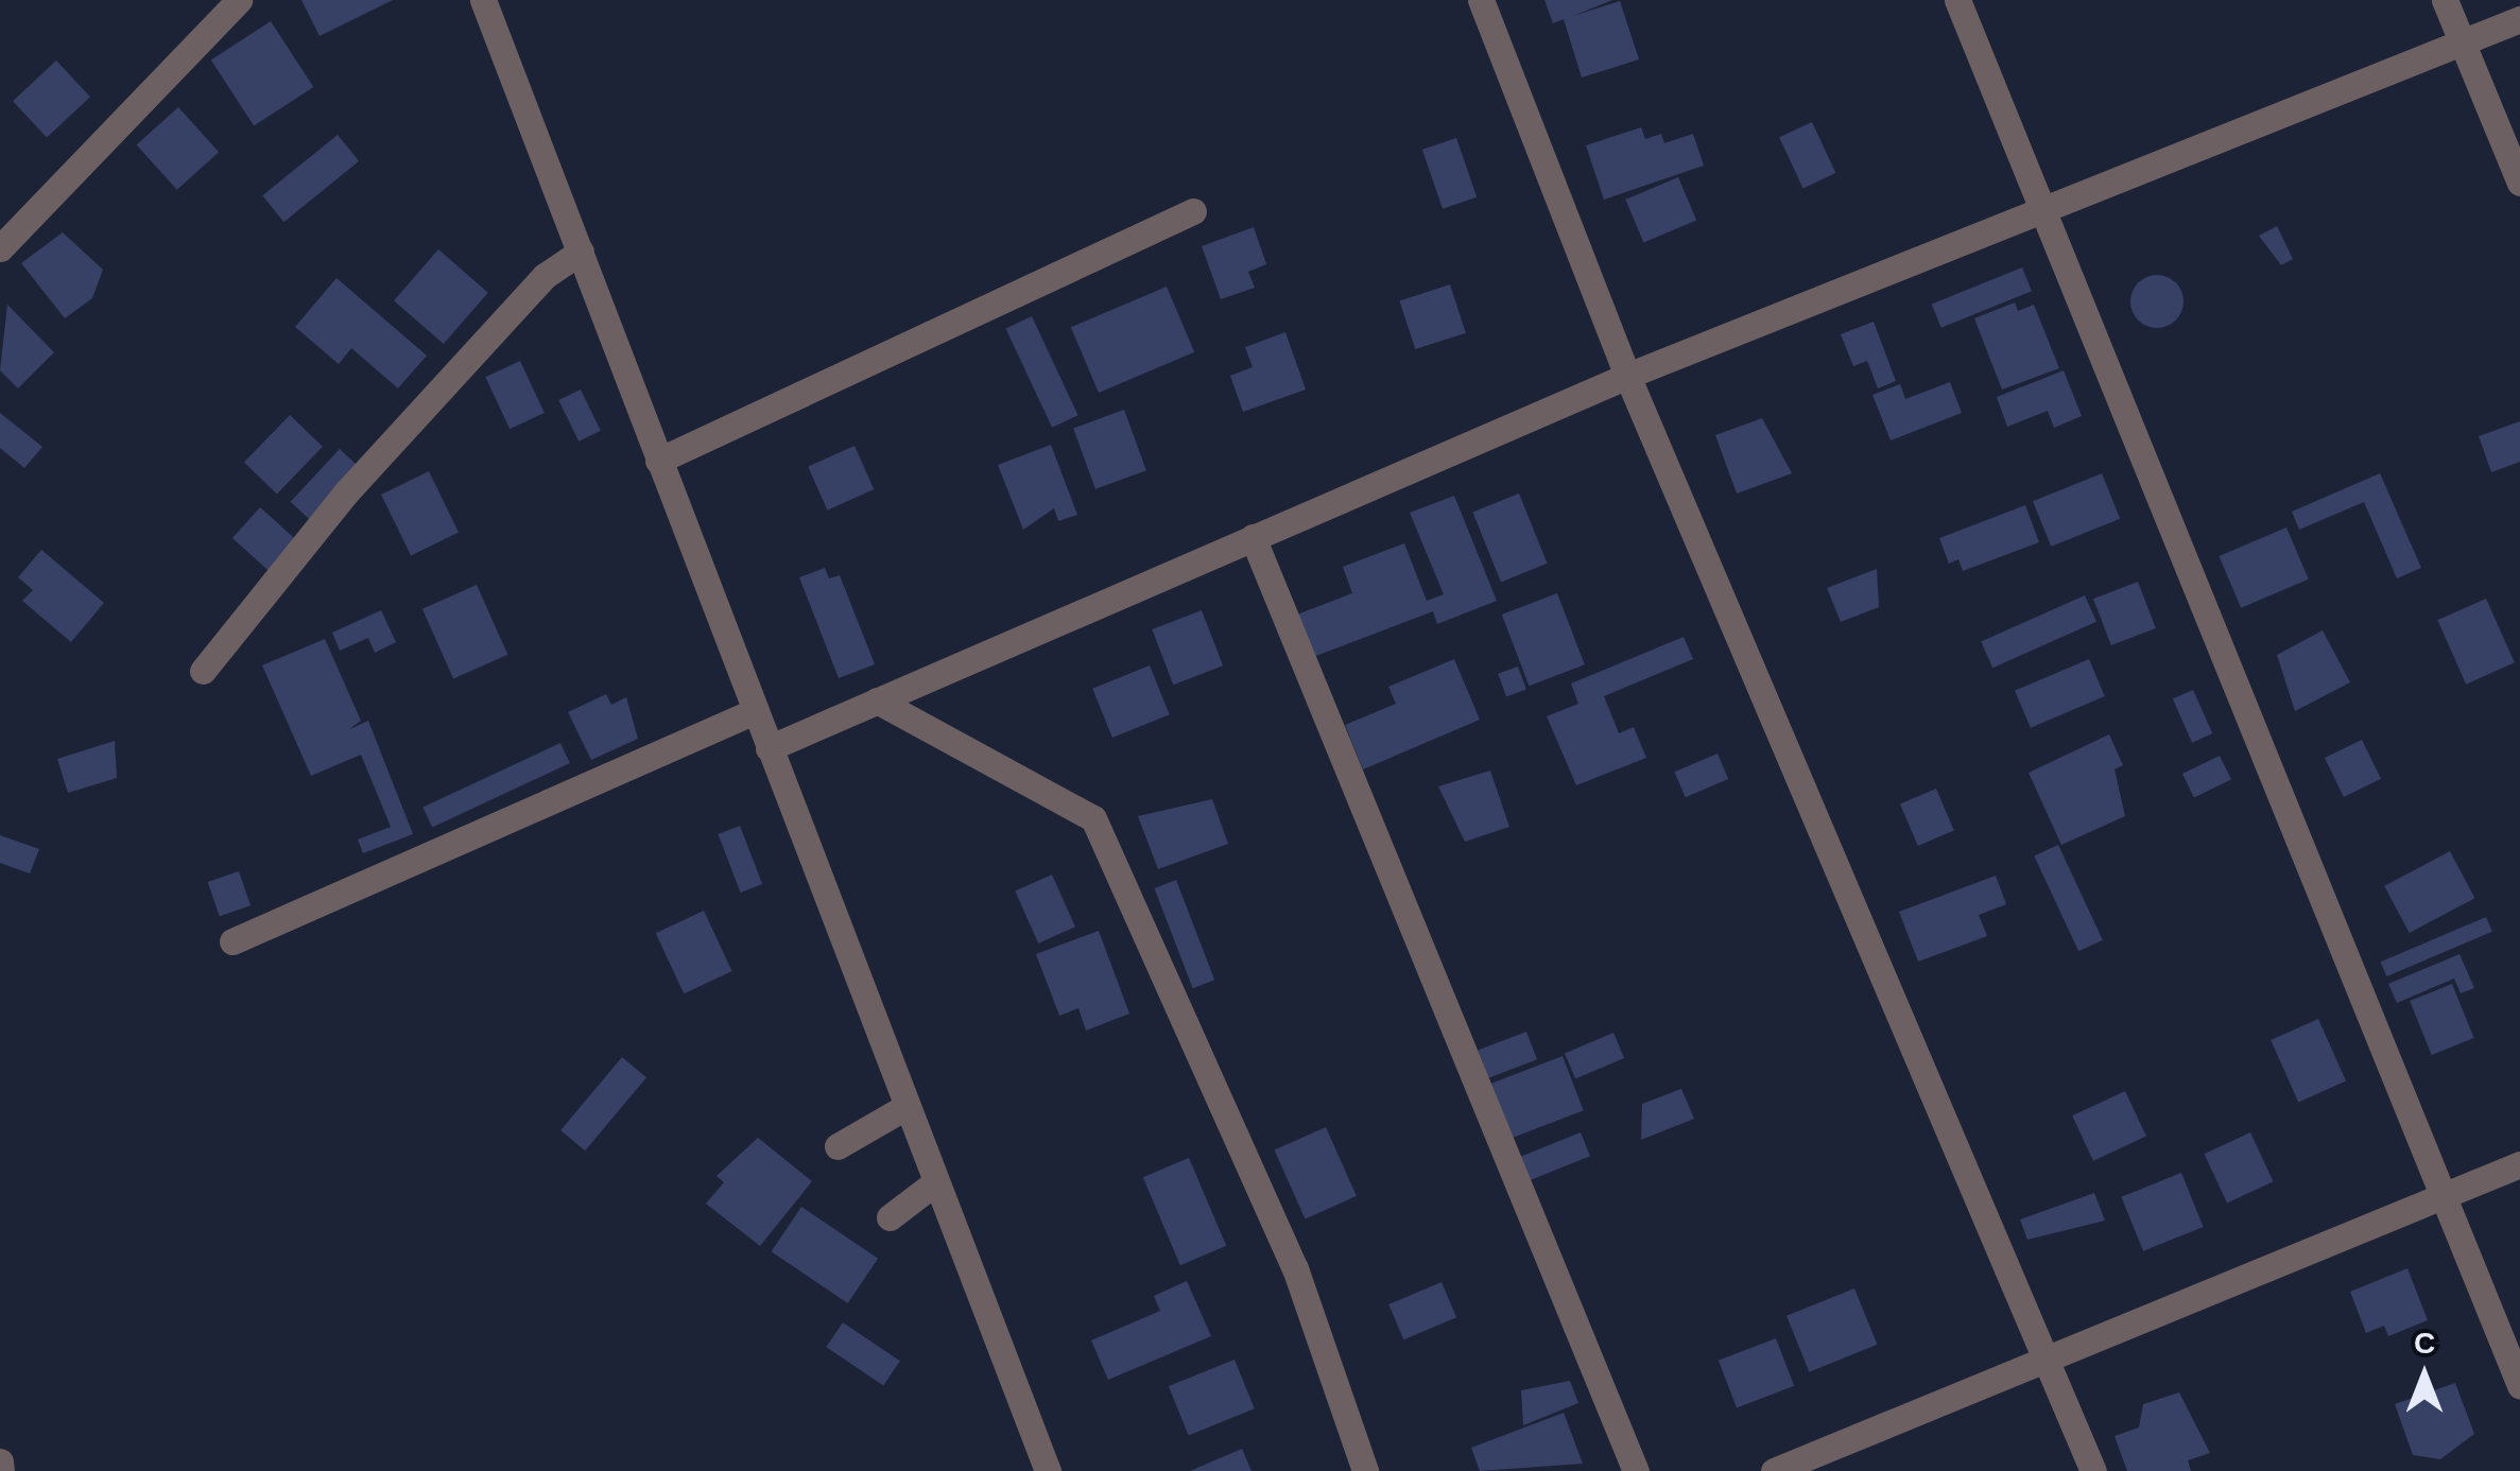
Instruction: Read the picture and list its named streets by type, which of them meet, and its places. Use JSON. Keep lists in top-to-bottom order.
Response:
{
  "north": "top"
}
